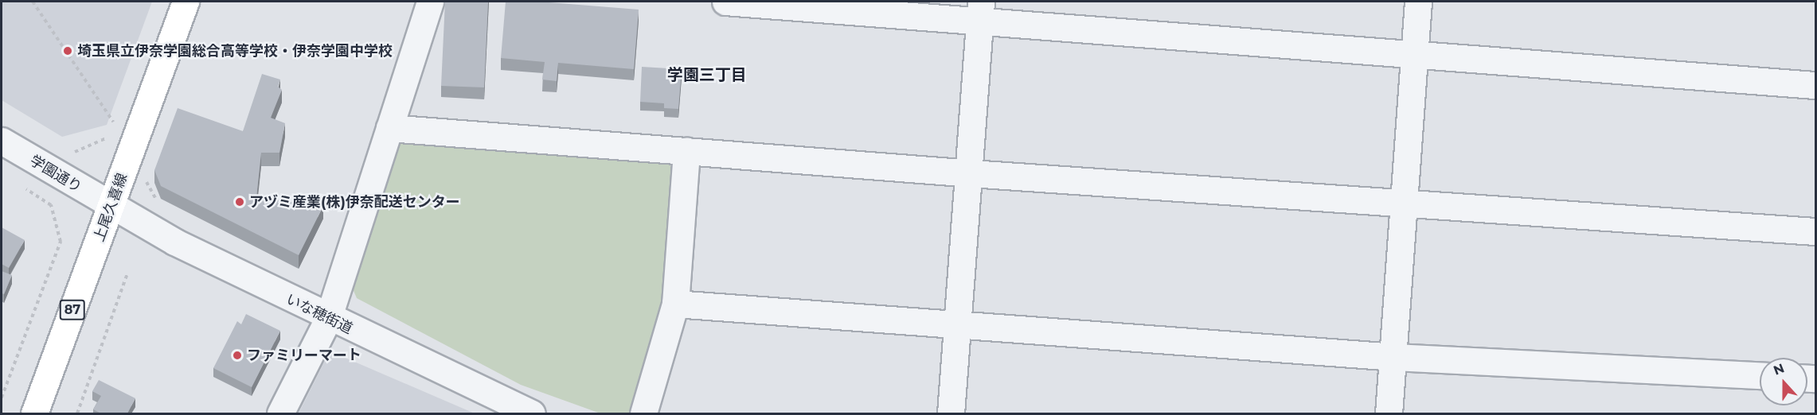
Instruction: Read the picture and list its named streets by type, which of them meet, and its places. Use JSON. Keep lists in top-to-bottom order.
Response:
{
  "streets": {
    "main road": ["上尾久喜線", "87"],
    "street": ["学園通り", "いな穂街道"]
  },
  "crossings": [
    ["学園通り", "上尾久喜線"],
    ["学園通り", "いな穂街道"],
    ["上尾久喜線", "いな穂街道"]
  ],
  "districts": ["学園三丁目"],
  "places": ["埼玉県立伊奈学園総合高等学校・伊奈学園中学校", "アヅミ産業(株)伊奈配送センター", "ファミリーマート"],
  "north": "top"
}
